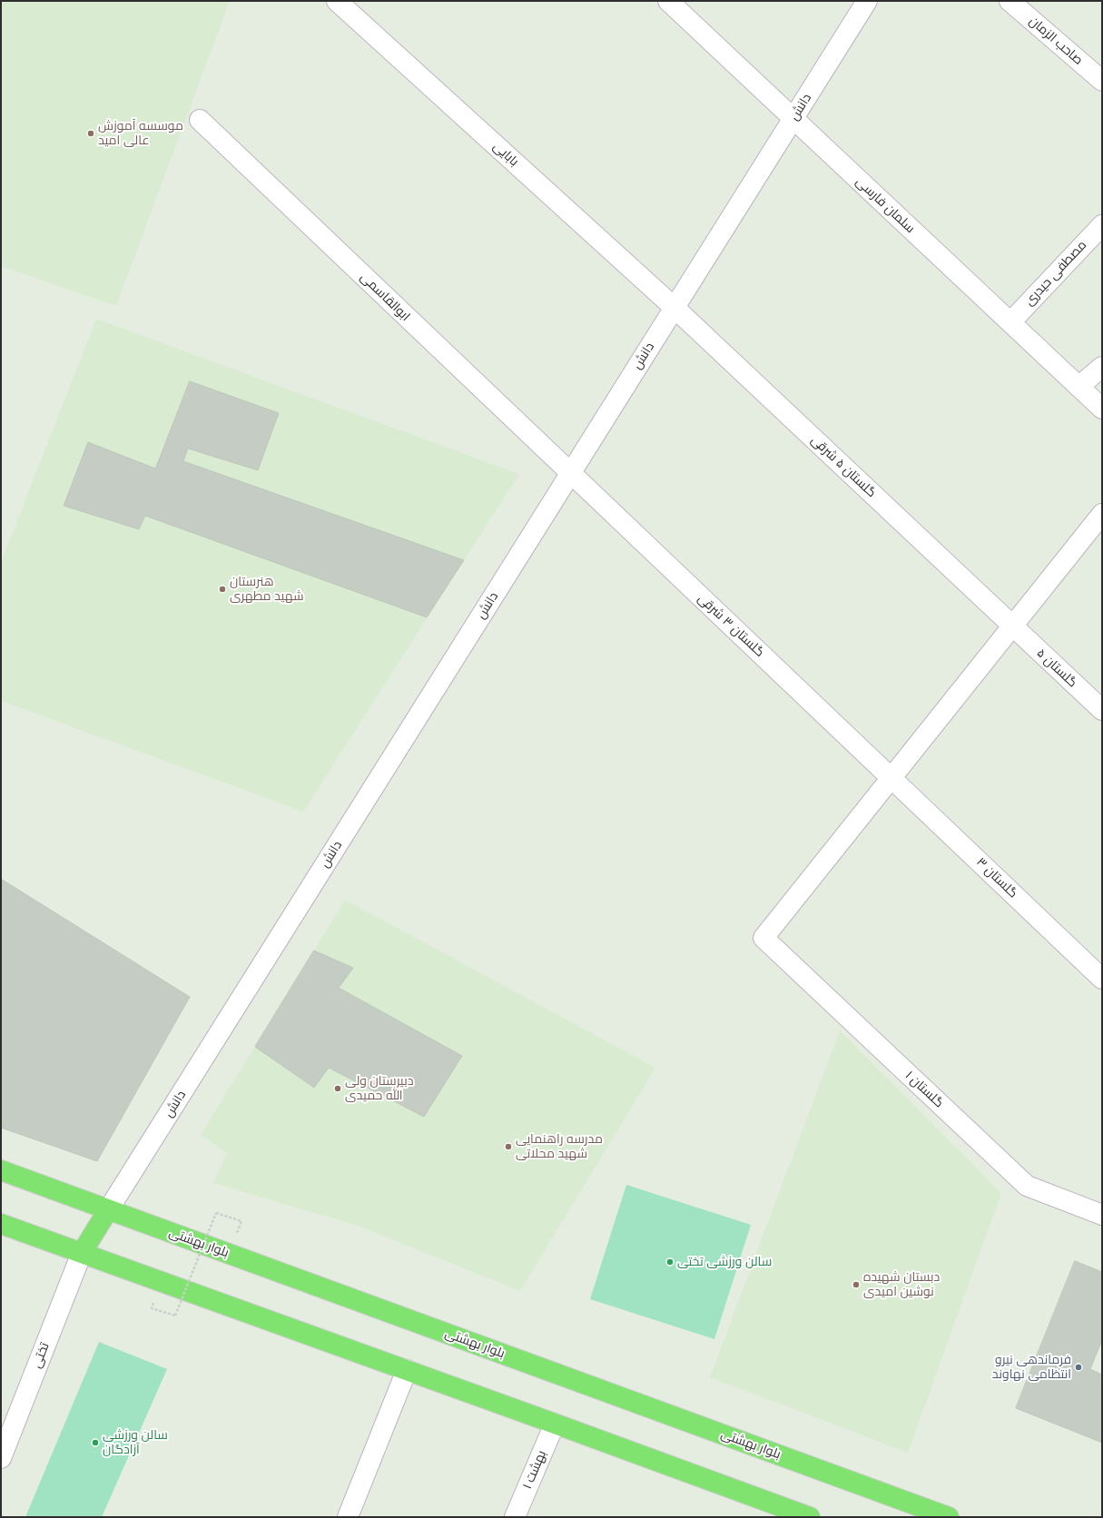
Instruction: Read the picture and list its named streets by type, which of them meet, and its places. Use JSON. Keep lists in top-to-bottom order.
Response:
{
  "streets": {
    "main road": ["بلوار بهشتی"],
    "street": [
      "صاحب الزمان",
      "دانش",
      "بابایی",
      "سلمان فارسی",
      "مصطفی حیدری",
      "ابوالقاسمی",
      "گلستان ۵ شرقی",
      "گلستان ۳ شرقی",
      "گلستان ۵",
      "گلستان ۳",
      "گلستان ۱",
      "تختی",
      "بهشت ۱"
    ]
  },
  "crossings": [
    ["دانش", "بابایی"],
    ["دانش", "سلمان فارسی"],
    ["دانش", "ابوالقاسمی"],
    ["دانش", "گلستان ۵ شرقی"],
    ["دانش", "گلستان ۳ شرقی"],
    ["دانش", "بلوار بهشتی"],
    ["بابایی", "گلستان ۵ شرقی"],
    ["سلمان فارسی", "مصطفی حیدری"],
    ["ابوالقاسمی", "گلستان ۳ شرقی"],
    ["گلستان ۵ شرقی", "گلستان ۵"],
    ["گلستان ۳ شرقی", "گلستان ۳"],
    ["گلستان ۳ شرقی", "گلستان ۱"],
    ["گلستان ۳", "گلستان ۱"]
  ],
  "places": [
    "موسسه آموزش عالی امید",
    "هنرستان شهید مطهری",
    "دبیرستان ولی الله حمیدی",
    "مدرسه راهنمایی شهید محلاتی",
    "سالن ورزشی تختی",
    "دبستان شهیده نوشین امیدی",
    "فرماندهی نیرو انتظامی نهاوند",
    "سالن ورزشی آزادگان"
  ]
}
